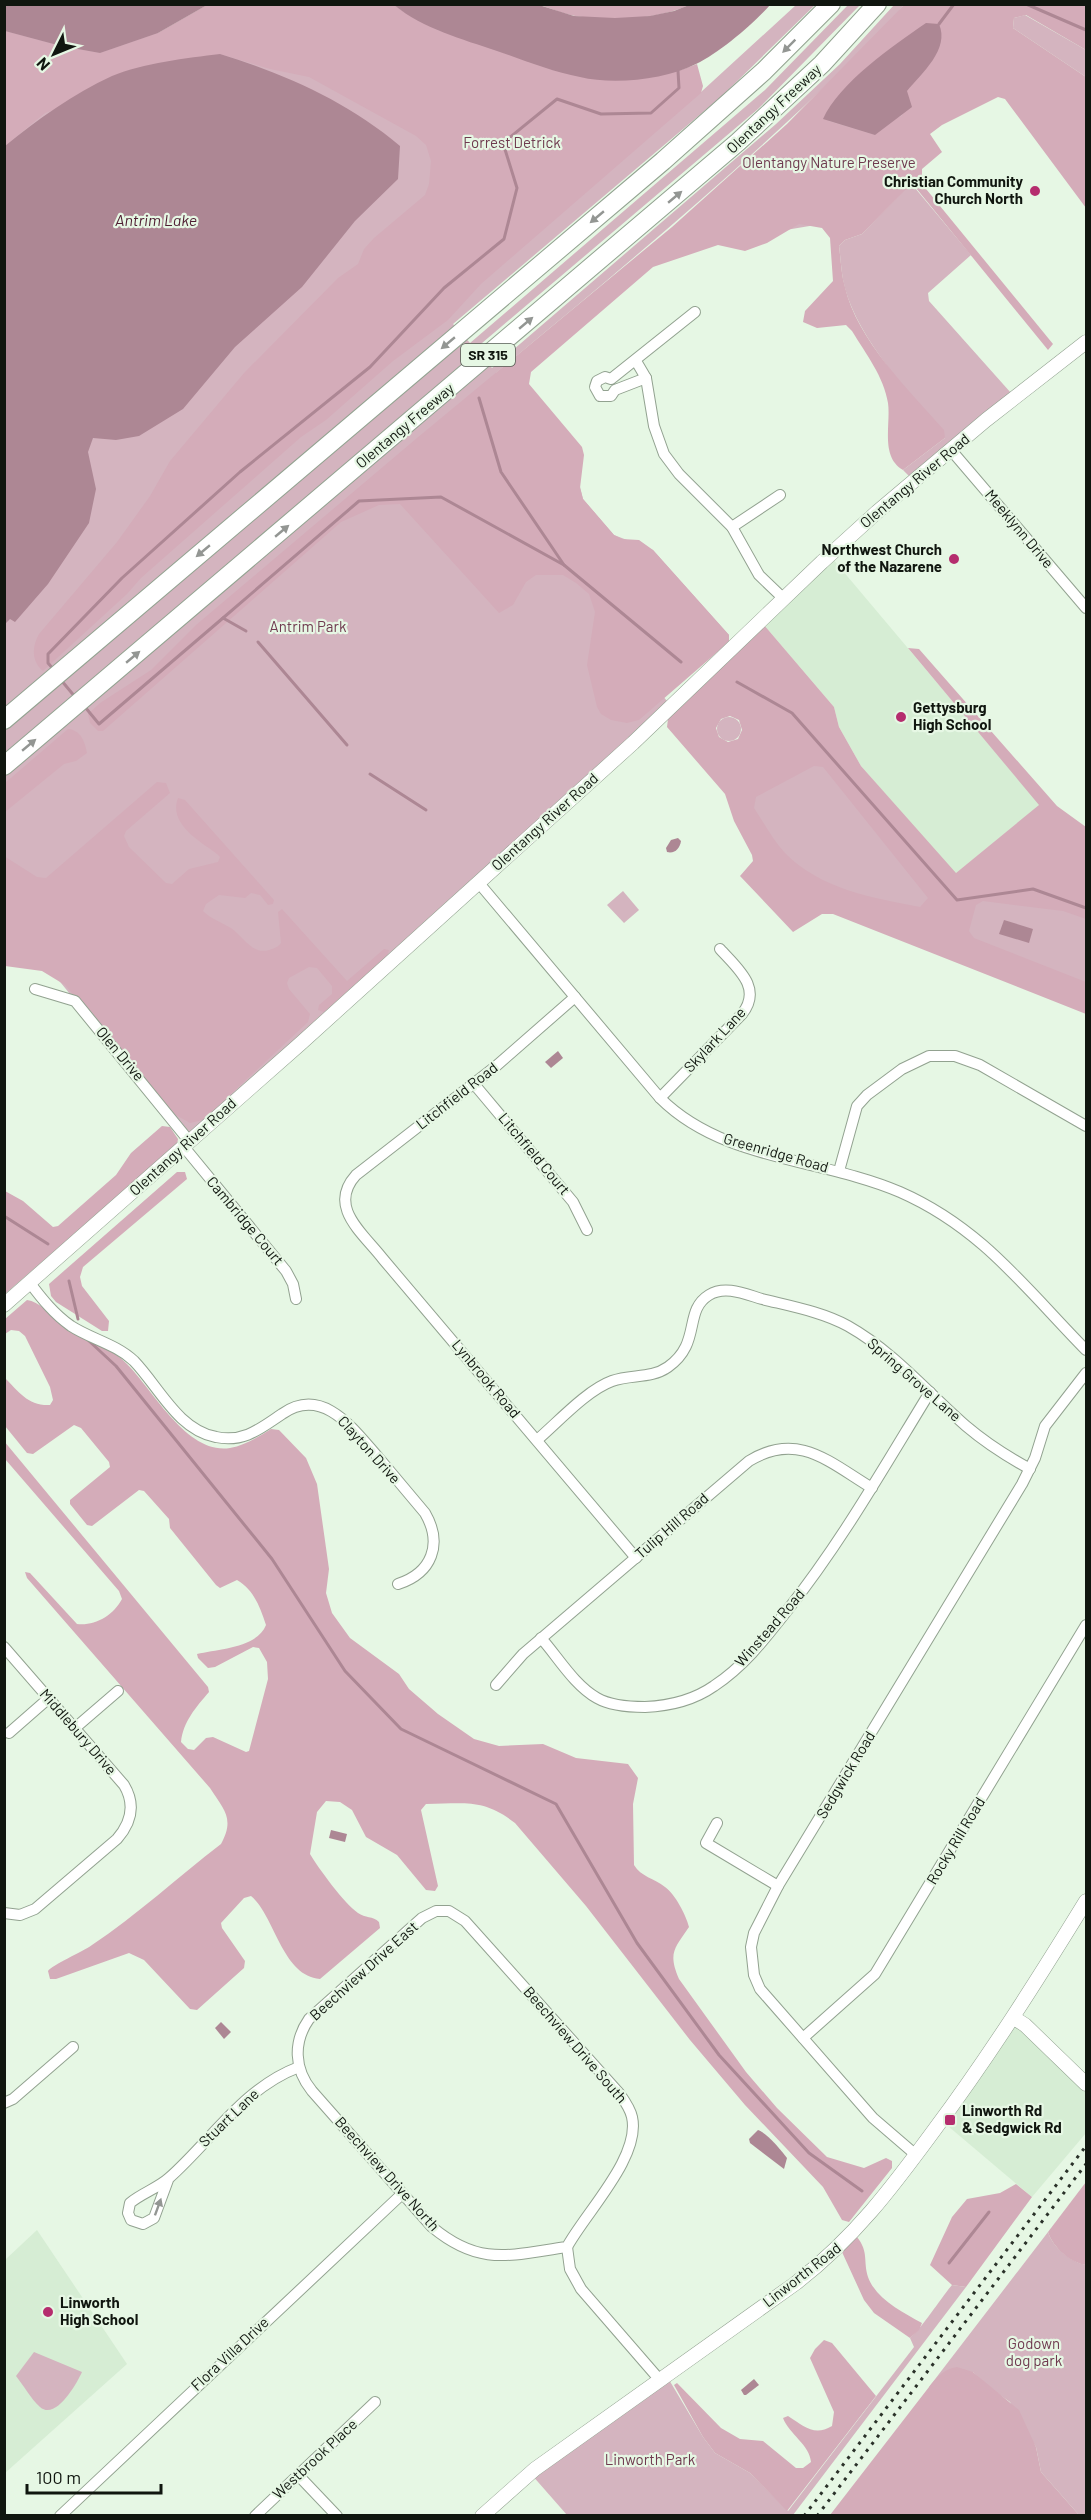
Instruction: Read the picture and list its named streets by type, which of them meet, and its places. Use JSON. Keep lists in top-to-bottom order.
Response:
{
  "streets": {
    "highway": ["Olentangy Freeway", "SR 315"],
    "main road": ["Olentangy River Road", "Linworth Road"],
    "street": [
      "Meeklynn Drive",
      "Skylark Lane",
      "Olen Drive",
      "Litchfield Road",
      "Greenridge Road",
      "Litchfield Court",
      "Cambridge Court",
      "Lynbrook Road",
      "Spring Grove Lane",
      "Clayton Drive",
      "Tulip Hill Road",
      "Winstead Road",
      "Middlebury Drive",
      "Sedgwick Road",
      "Rocky Rill Road",
      "Beechview Drive East",
      "Beechview Drive South",
      "Stuart Lane",
      "Beechview Drive North",
      "Flora Villa Drive",
      "Westbrook Place"
    ]
  },
  "crossings": [
    ["Olentangy River Road", "Meeklynn Drive"],
    ["Olentangy River Road", "Olen Drive"],
    ["Olentangy River Road", "Greenridge Road"],
    ["Olentangy River Road", "Cambridge Court"],
    ["Olentangy River Road", "Clayton Drive"],
    ["Skylark Lane", "Greenridge Road"],
    ["Olen Drive", "Cambridge Court"],
    ["Litchfield Road", "Greenridge Road"],
    ["Litchfield Road", "Litchfield Court"],
    ["Litchfield Road", "Lynbrook Road"],
    ["Lynbrook Road", "Spring Grove Lane"],
    ["Lynbrook Road", "Tulip Hill Road"],
    ["Spring Grove Lane", "Winstead Road"],
    ["Spring Grove Lane", "Sedgwick Road"],
    ["Tulip Hill Road", "Winstead Road"],
    ["Sedgwick Road", "Rocky Rill Road"],
    ["Sedgwick Road", "Linworth Road"],
    ["Beechview Drive East", "Beechview Drive South"],
    ["Beechview Drive East", "Stuart Lane"],
    ["Beechview Drive East", "Beechview Drive North"],
    ["Beechview Drive South", "Beechview Drive North"],
    ["Stuart Lane", "Beechview Drive North"],
    ["Beechview Drive North", "Flora Villa Drive"]
  ],
  "water": ["Antrim Lake"],
  "parks": [
    "Forrest Detrick",
    "Olentangy Nature Preserve",
    "Antrim Park",
    "Godown dog park",
    "Linworth Park"
  ],
  "places": {
    "other": [
      "Christian Community Church North",
      "Northwest Church of the Nazarene",
      "Gettysburg High School",
      "Linworth High School"
    ],
    "transit": ["Linworth Rd & Sedgwick Rd"]
  },
  "scale_bar": "100 m",
  "north": "bottom left"
}
